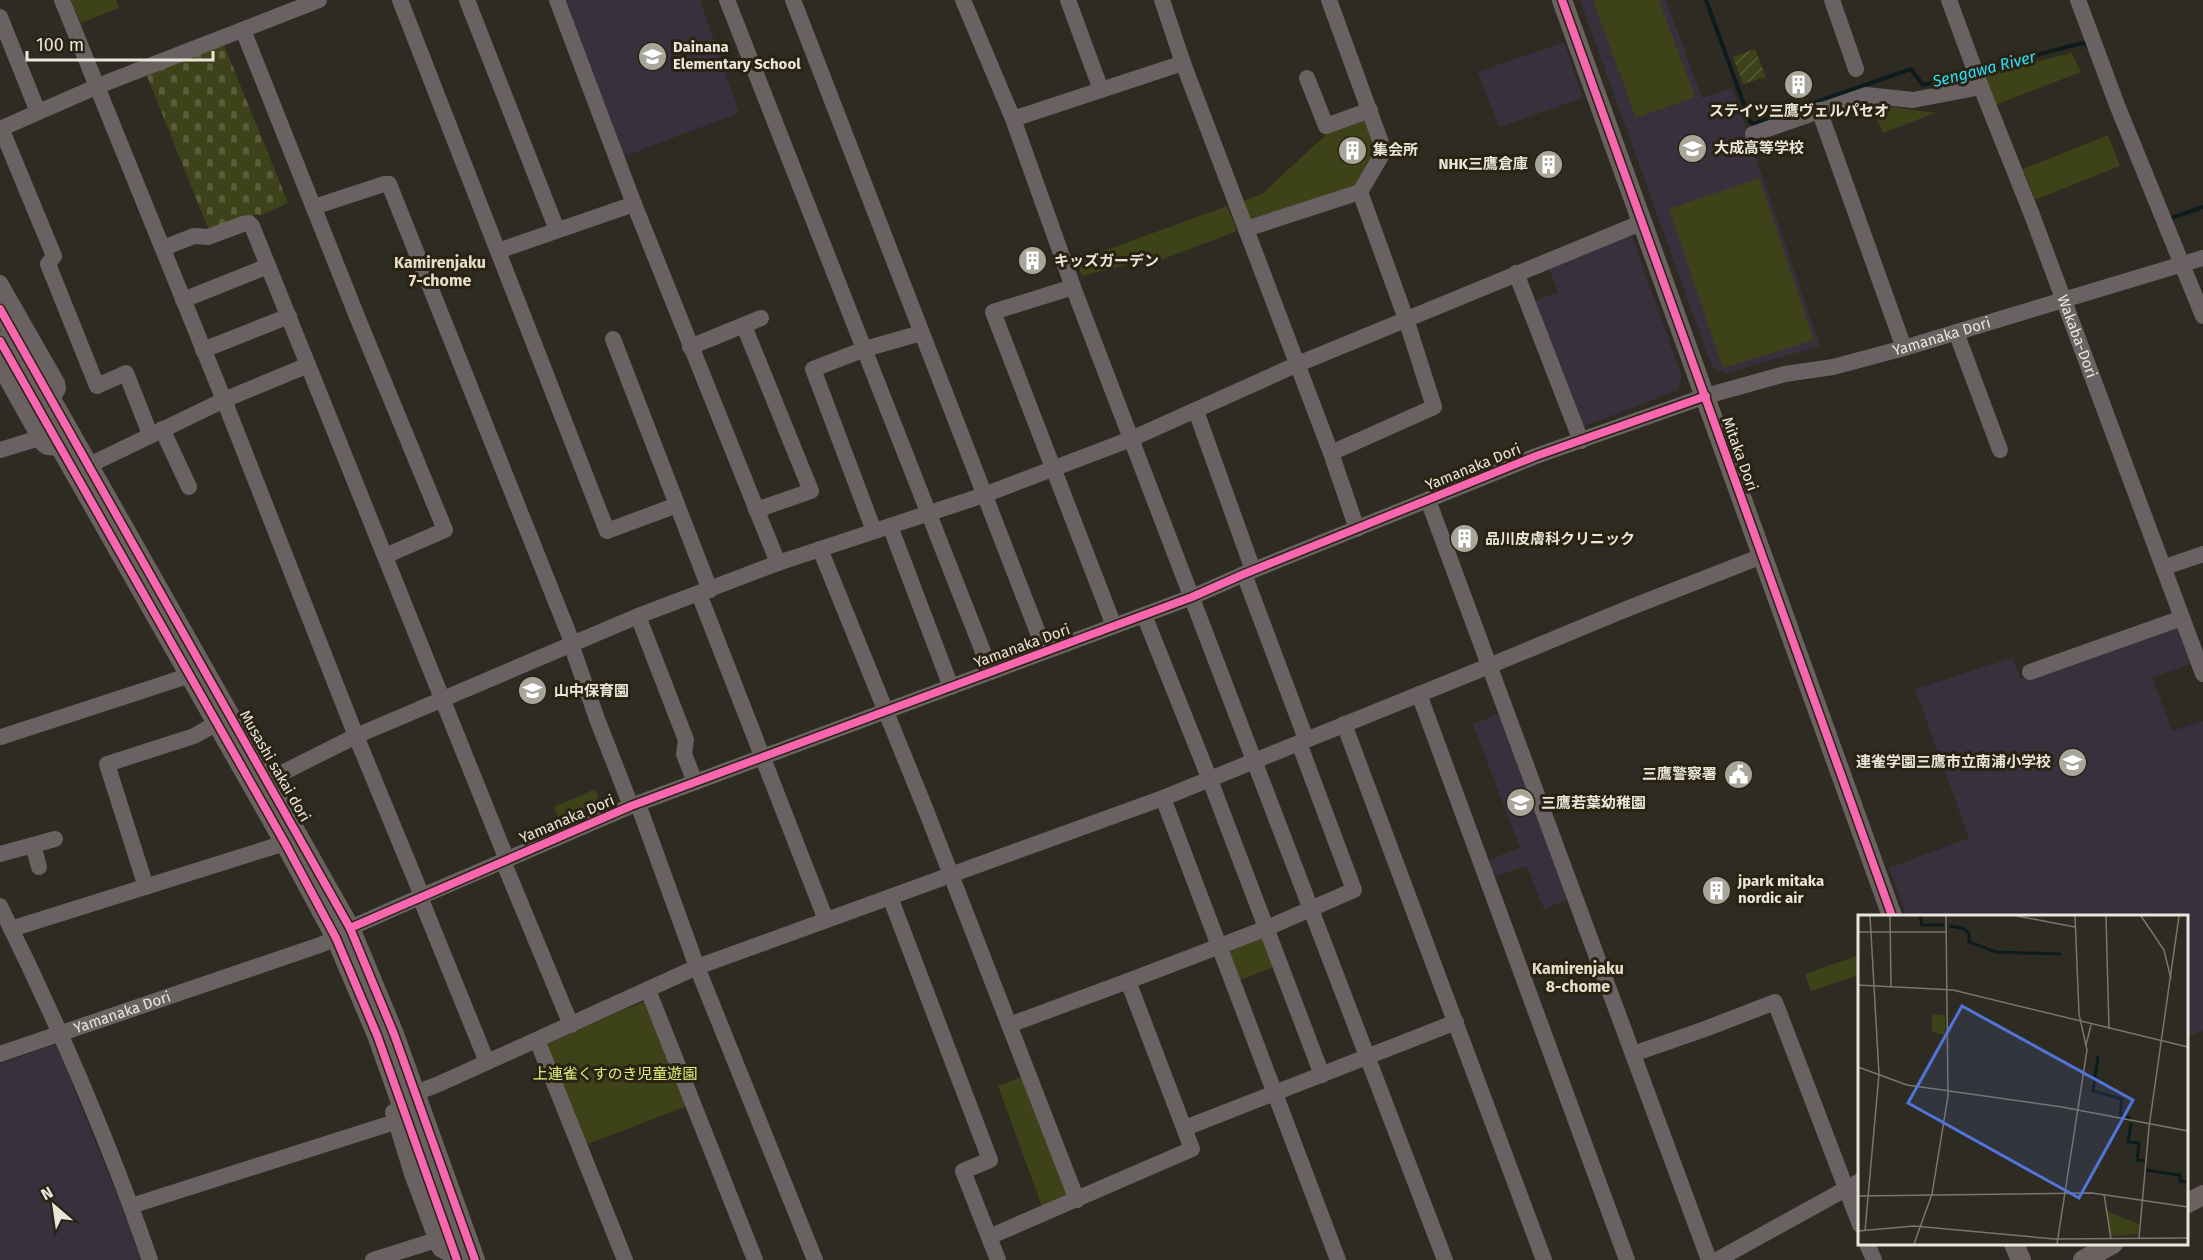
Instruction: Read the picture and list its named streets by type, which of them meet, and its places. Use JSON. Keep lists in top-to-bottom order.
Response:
{
  "streets": {
    "main road": ["Mitaka Dori", "Musashi sakai dori"],
    "street": ["Yamanaka Dori", "Wakaba-Dori"]
  },
  "crossings": [
    ["Yamanaka Dori", "Wakaba-Dori"],
    ["Yamanaka Dori", "Mitaka Dori"],
    ["Yamanaka Dori", "Musashi sakai dori"]
  ],
  "districts": ["Kamirenjaku 7-chome", "Kamirenjaku 8-chome"],
  "water": ["Sengawa River"],
  "parks": ["上連雀くすのき児童遊園"],
  "places": {
    "school or university": [
      "Dainana Elementary School",
      "大成高等学校",
      "山中保育園",
      "連雀学園三鷹市立南浦小学校",
      "三鷹若葉幼稚園"
    ],
    "building": [
      "ステイツ三鷹ヴェルパセオ",
      "集会所",
      "NHK三鷹倉庫",
      "キッズガーデン",
      "品川皮膚科クリニック",
      "jpark mitaka nordic air"
    ],
    "public building": ["三鷹警察署"]
  },
  "scale_bar": "100 m",
  "north": "top left"
}
